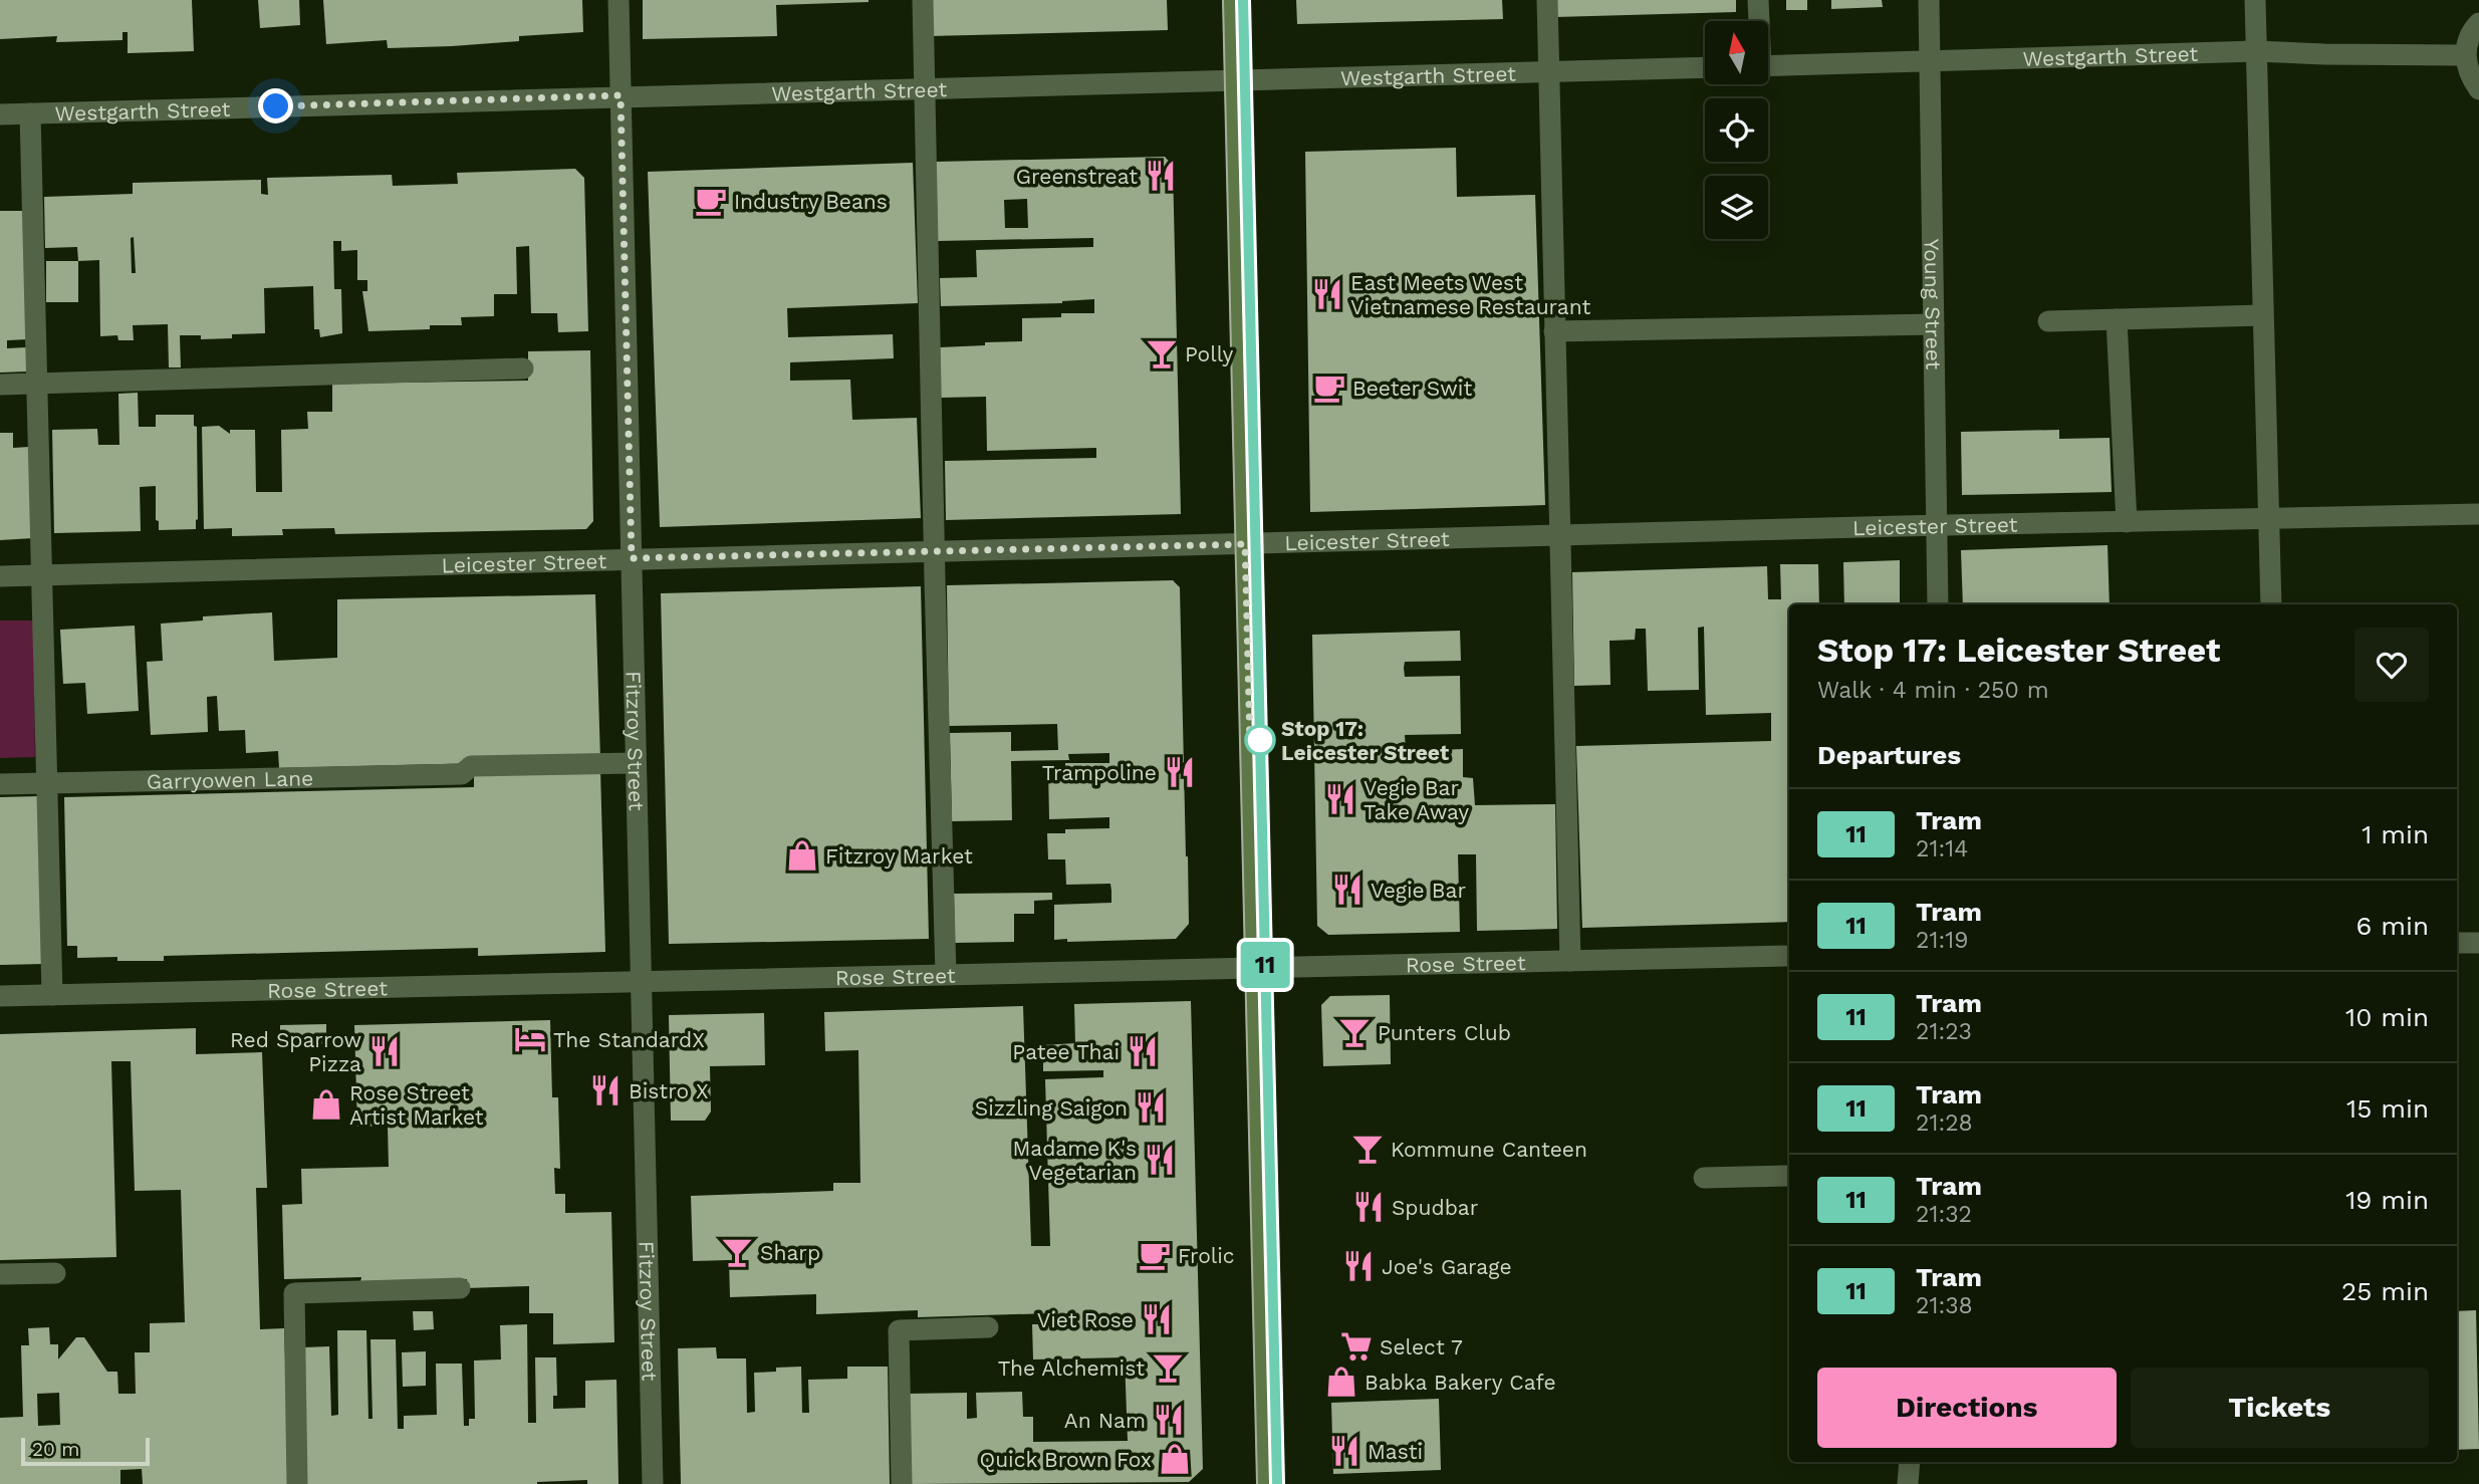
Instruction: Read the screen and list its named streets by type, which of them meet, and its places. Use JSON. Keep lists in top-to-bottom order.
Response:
{
  "streets": {
    "street": [
      "Westgarth Street",
      "Young Street",
      "Leicester Street",
      "Fitzroy Street",
      "Garryowen Lane",
      "Rose Street"
    ]
  },
  "crossings": [
    ["Westgarth Street", "Young Street"],
    ["Westgarth Street", "Fitzroy Street"],
    ["Young Street", "Leicester Street"],
    ["Leicester Street", "Fitzroy Street"],
    ["Fitzroy Street", "Garryowen Lane"],
    ["Fitzroy Street", "Rose Street"]
  ],
  "places": {
    "restaurant": [
      "Greenstreat",
      "East Meets West Vietnamese Restaurant",
      "Trampoline",
      "Vegie Bar Take Away",
      "Vegie Bar",
      "Red Sparrow Pizza",
      "Patee Thai",
      "Bistro X",
      "Sizzling Saigon",
      "Madame K's Vegetarian",
      "Spudbar",
      "Joe's Garage",
      "Viet Rose",
      "An Nam",
      "Masti"
    ],
    "cafe": ["Industry Beans", "Beeter Swit", "Frolic"],
    "bar": [
      "Polly",
      "Punters Club",
      "Kommune Canteen",
      "Sharp",
      "The Alchemist"
    ],
    "other": ["Stop 17: Leicester Street"],
    "shop": [
      "Fitzroy Market",
      "Rose Street Artist Market",
      "Babka Bakery Cafe",
      "Quick Brown Fox"
    ],
    "hotel": ["The StandardX"],
    "supermarket": ["Select 7"]
  },
  "lines": ["tram line 11"],
  "scale_bar": "20 m",
  "north": "top",
  "page": {
    "on_map": "11",
    "heading": [
      ["Stop 17: Leicester Street", "Walk · 4 min · 250 m"],
      "Departures"
    ],
    "list": [
      {
        "mark": "11",
        "name": "Tram",
        "note": "21:14",
        "value": "1 min"
      },
      {
        "mark": "11",
        "name": "Tram",
        "note": "21:19",
        "value": "6 min"
      },
      {
        "mark": "11",
        "name": "Tram",
        "note": "21:23",
        "value": "10 min"
      },
      {
        "mark": "11",
        "name": "Tram",
        "note": "21:28",
        "value": "15 min"
      },
      {
        "mark": "11",
        "name": "Tram",
        "note": "21:32",
        "value": "19 min"
      },
      {
        "mark": "11",
        "name": "Tram",
        "note": "21:38",
        "value": "25 min"
      }
    ],
    "buttons": ["Directions", "Tickets"],
    "scale": "20 m"
  }
}
